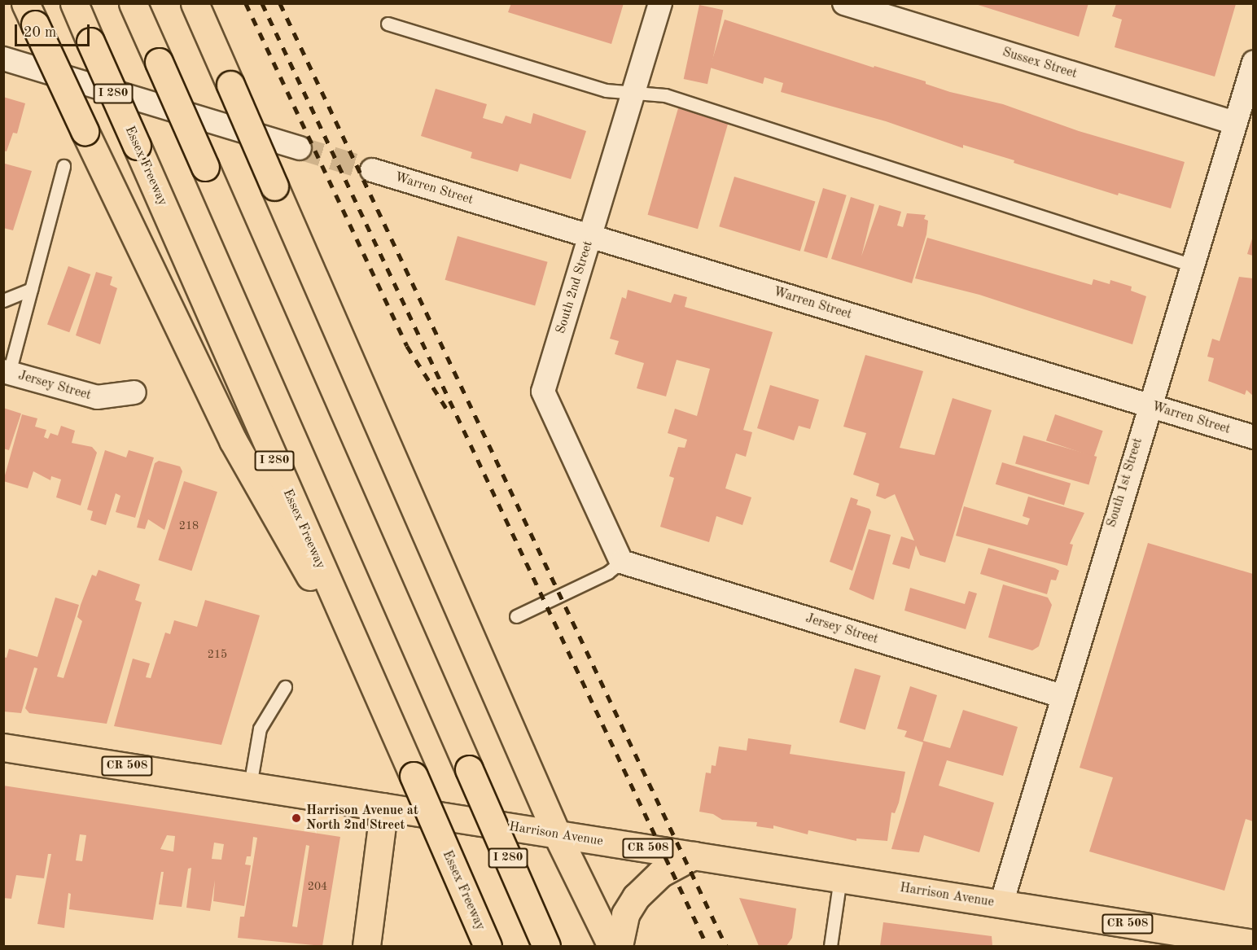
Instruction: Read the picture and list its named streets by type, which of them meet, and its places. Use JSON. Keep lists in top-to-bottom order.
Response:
{
  "streets": {
    "main road": [
      "I 280",
      "Essex Freeway",
      "CR 508",
      "Harrison Avenue"
    ],
    "street": [
      "Sussex Street",
      "Warren Street",
      "South 2nd Street",
      "Jersey Street",
      "South 1st Street"
    ]
  },
  "crossings": [
    ["Sussex Street", "South 1st Street"],
    ["Warren Street", "South 2nd Street"],
    ["Warren Street", "South 1st Street"],
    ["South 2nd Street", "Jersey Street"],
    ["Jersey Street", "South 1st Street"],
    ["South 1st Street", "Harrison Avenue"]
  ],
  "places": ["Harrison Avenue at North 2nd Street"],
  "house_numbers": ["218", "215", "204"],
  "scale_bar": "20 m"
}
